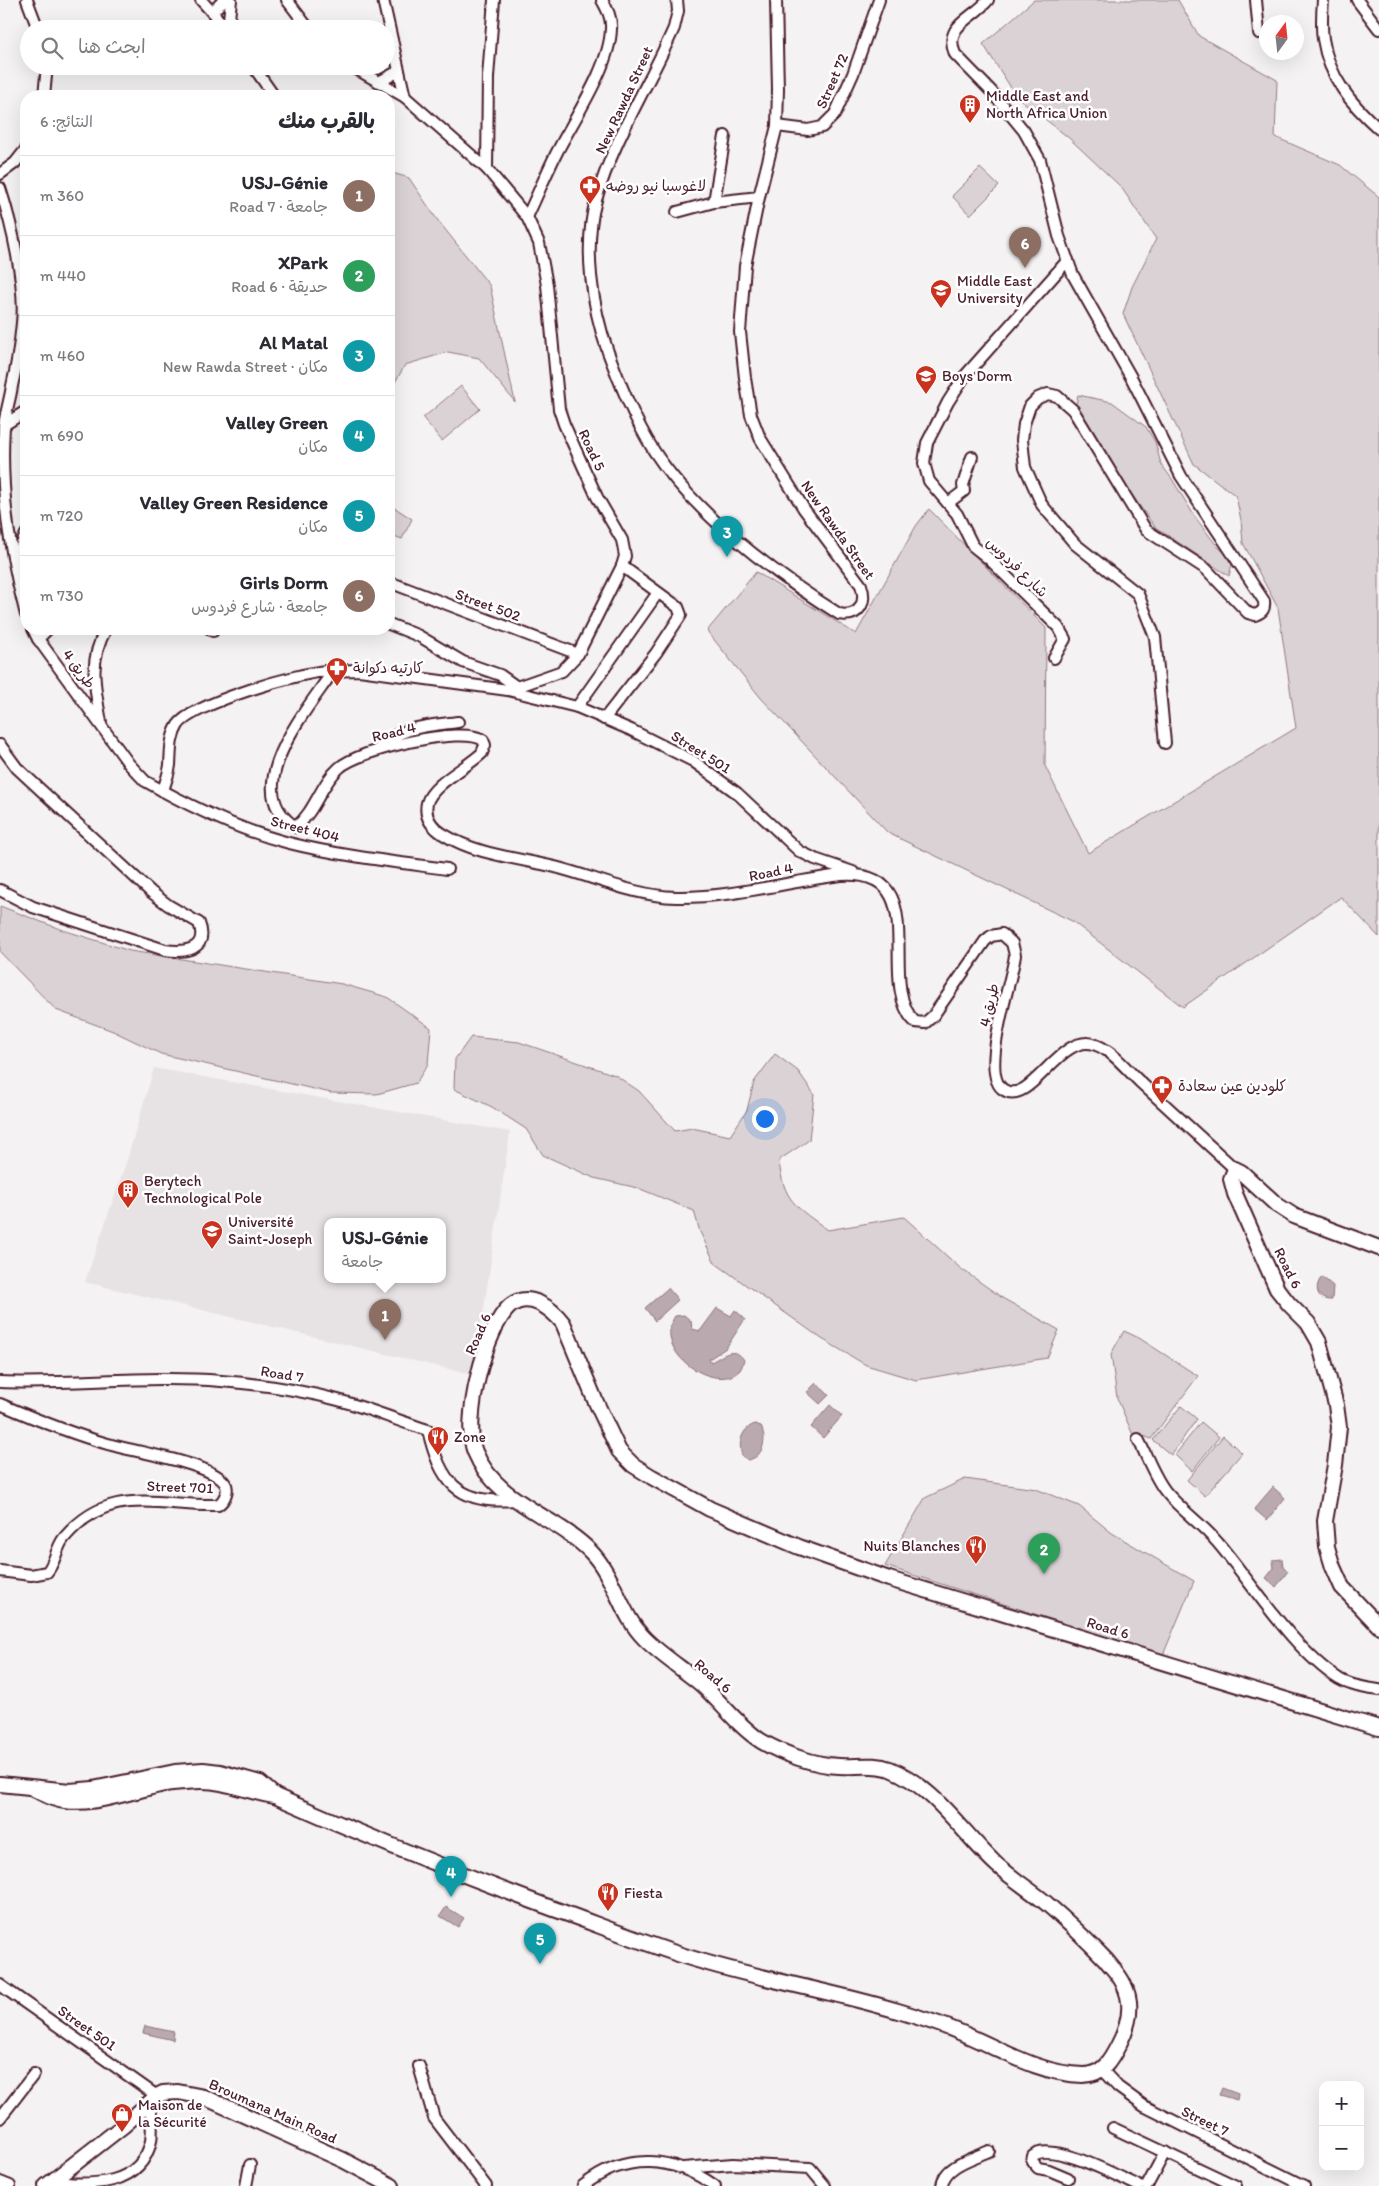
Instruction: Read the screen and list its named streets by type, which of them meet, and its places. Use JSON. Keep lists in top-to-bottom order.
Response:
{
  "streets": {
    "street": [
      "Street 72",
      "New Rawda Street",
      "Road 5",
      "شارع فردوس",
      "Street 502",
      "طريق 4",
      "Road 4",
      "Street 501",
      "Street 404",
      "Road 6",
      "Road 7",
      "Street 701",
      "Broumana Main Road",
      "Street 7"
    ]
  },
  "crossings": [
    ["Street 72", "New Rawda Street"],
    ["Road 5", "Street 502"],
    ["Road 5", "Road 4"],
    ["Road 5", "Street 501"],
    ["طريق 4", "Road 4"],
    ["طريق 4", "Street 501"],
    ["طريق 4", "Road 6"],
    ["Road 4", "Street 501"],
    ["Street 501", "Broumana Main Road"],
    ["Road 6", "Road 7"],
    ["Road 6", "Street 7"]
  ],
  "places": {
    "building": ["Middle East and North Africa Union", "Berytech Technological Pole"],
    "pharmacy": ["لاغوسبا نيو روضه", "كارتيه دكوانة", "كلودين عين سعادة"],
    "school or university": ["Middle East University", "Boys Dorm", "Université Saint-Joseph"],
    "restaurant": ["Zone", "Nuits Blanches", "Fiesta"],
    "shop": ["Maison de la Sécurité"]
  },
  "north": "top",
  "page": {
    "search": "ابحث هنا",
    "heading": ["بالقرب منك", "النتائج: 6"],
    "list": [
      {
        "mark": "1",
        "name": "USJ-Génie",
        "note": "جامعة · Road 7",
        "value": "360 m"
      },
      {
        "mark": "2",
        "name": "XPark",
        "note": "حديقة · Road 6",
        "value": "440 m"
      },
      {
        "mark": "3",
        "name": "Al Matal",
        "note": "مكان · New Rawda Street",
        "value": "460 m"
      },
      {
        "mark": "4",
        "name": "Valley Green",
        "note": "مكان",
        "value": "690 m"
      },
      {
        "mark": "5",
        "name": "Valley Green Residence",
        "note": "مكان",
        "value": "720 m"
      },
      {
        "mark": "6",
        "name": "Girls Dorm",
        "note": "جامعة · شارع فردوس",
        "value": "730 m"
      }
    ],
    "pins": [
      "6",
      "3",
      "1",
      "2",
      "4",
      "5"
    ],
    "popup": ["USJ-Génie", "جامعة"],
    "map_buttons": ["+", "−"]
  }
}
